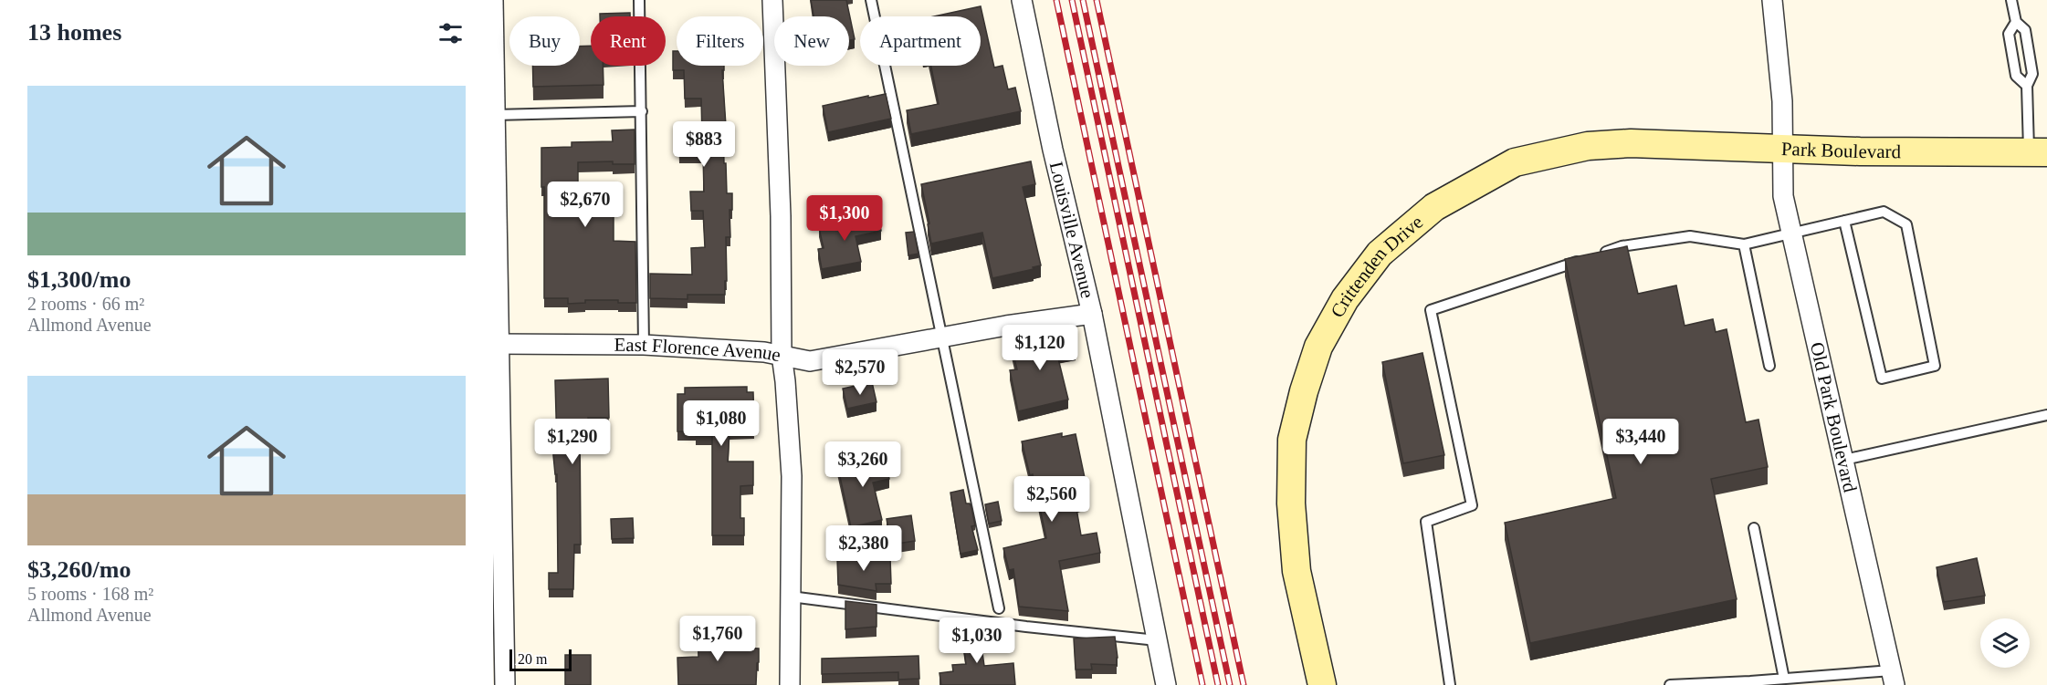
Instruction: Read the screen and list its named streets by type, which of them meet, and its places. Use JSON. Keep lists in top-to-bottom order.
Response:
{
  "streets": {
    "main road": ["Park Boulevard", "Crittenden Drive"],
    "street": ["Louisville Avenue", "East Florence Avenue", "Old Park Boulevard"]
  },
  "crossings": [
    ["Park Boulevard", "Crittenden Drive"],
    ["Park Boulevard", "Old Park Boulevard"],
    ["Louisville Avenue", "East Florence Avenue"],
    ["Crittenden Drive", "Old Park Boulevard"]
  ],
  "scale_bar": "20 m",
  "page": {
    "heading": "13 homes",
    "chip": [
      "Buy",
      "Rent",
      "Filters",
      "New",
      "Apartment"
    ],
    "list": [
      {
        "name": "$1,300/mo",
        "note": "2 rooms · 66 m² · Allmond Avenue"
      },
      {
        "name": "$3,260/mo",
        "note": "5 rooms · 168 m² · Allmond Avenue"
      }
    ],
    "price": [
      "$883",
      "$2,670",
      "$1,300",
      "$1,120",
      "$2,570",
      "$1,080",
      "$1,290",
      "$3,440",
      "$3,260",
      "$2,560",
      "$2,380",
      "$1,760",
      "$1,030"
    ],
    "scale": "20 m"
  }
}
